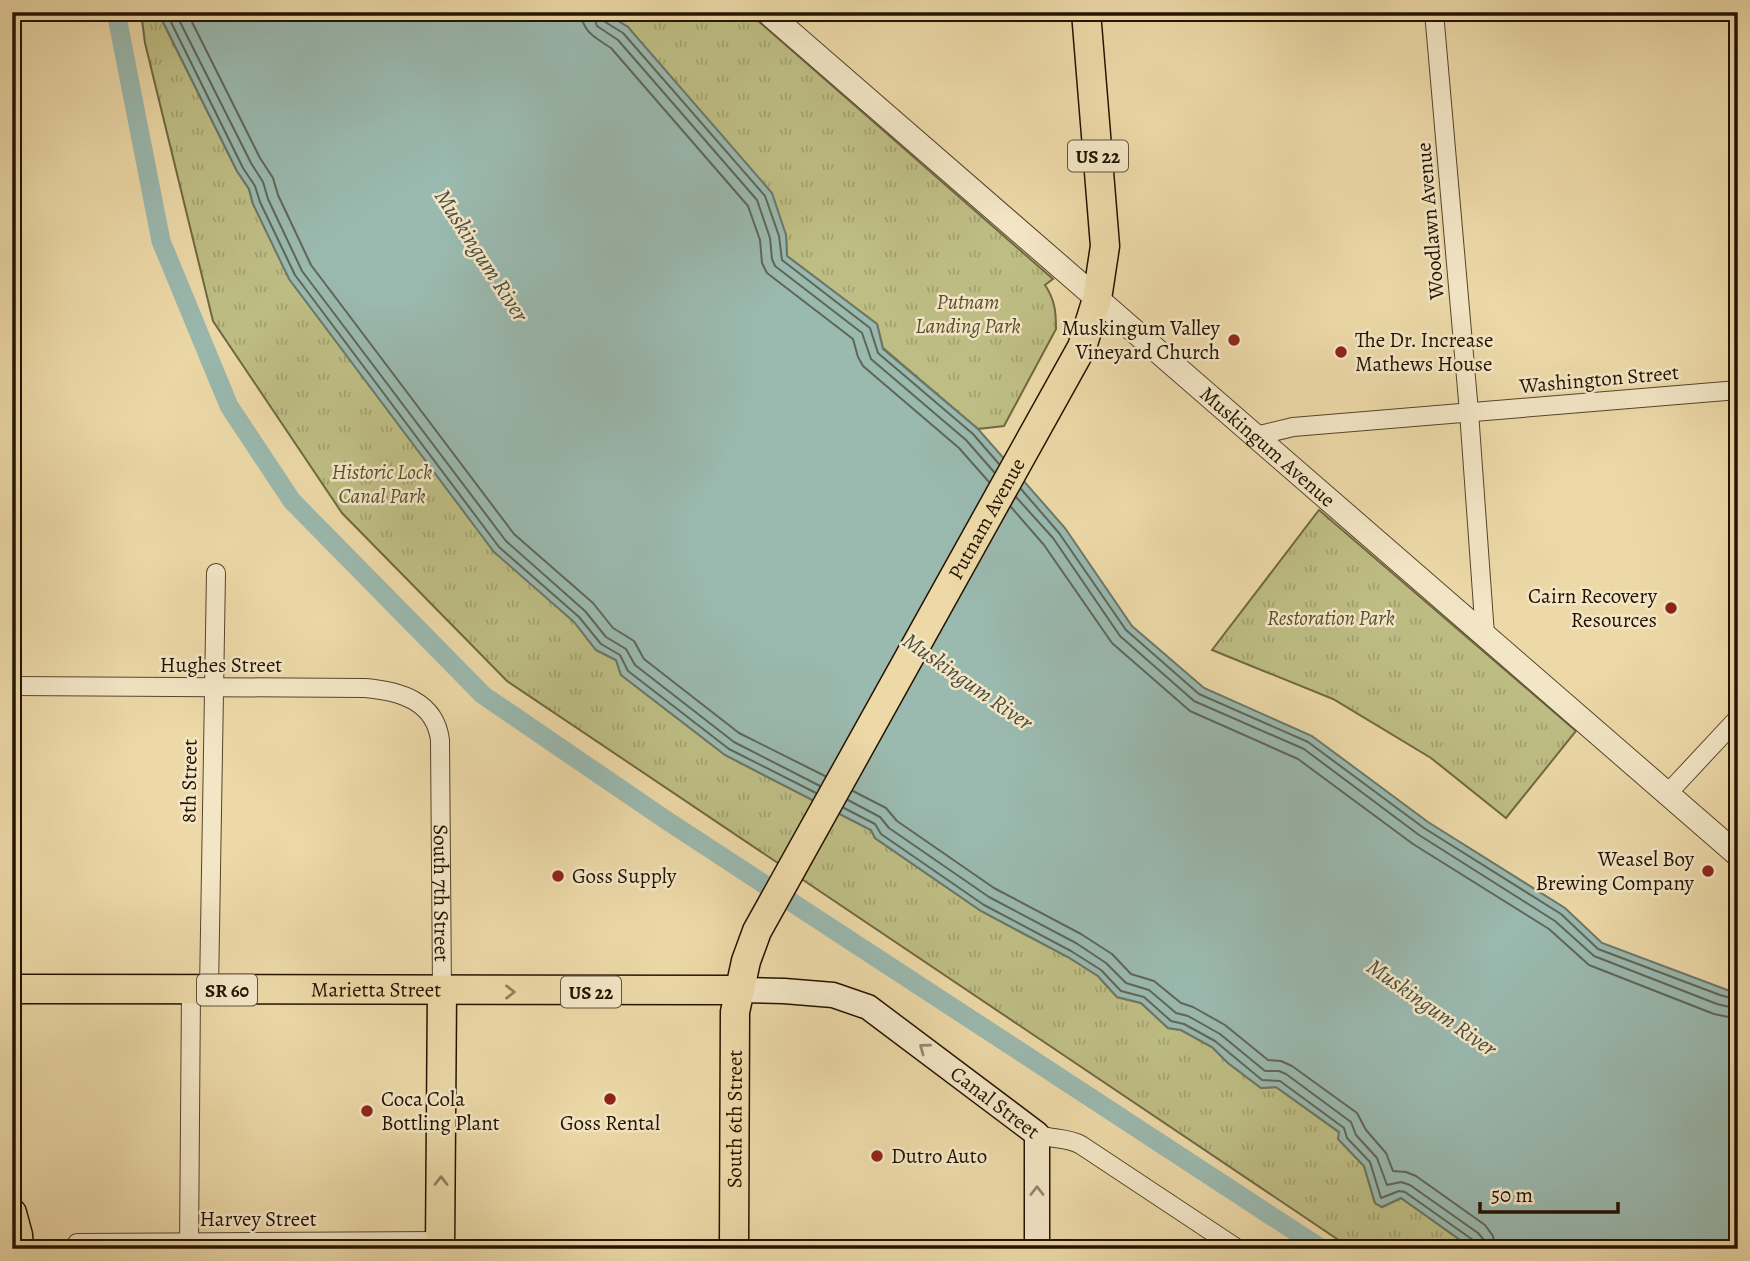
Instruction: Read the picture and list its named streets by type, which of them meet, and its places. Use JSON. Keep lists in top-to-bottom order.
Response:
{
  "streets": {
    "main road": [
      "US 22",
      "Putnam Avenue",
      "South 7th Street",
      "SR 60",
      "Marietta Street",
      "Canal Street",
      "South 6th Street"
    ],
    "street": [
      "Woodlawn Avenue",
      "Washington Street",
      "Muskingum Avenue",
      "Hughes Street",
      "8th Street",
      "Harvey Street"
    ]
  },
  "crossings": [
    ["Woodlawn Avenue", "Washington Street"],
    ["Woodlawn Avenue", "Muskingum Avenue"],
    ["Washington Street", "Muskingum Avenue"],
    ["Muskingum Avenue", "Putnam Avenue"],
    ["Putnam Avenue", "Marietta Street"],
    ["Putnam Avenue", "Canal Street"],
    ["Putnam Avenue", "South 6th Street"],
    ["Hughes Street", "8th Street"],
    ["Hughes Street", "South 7th Street"],
    ["8th Street", "Marietta Street"],
    ["8th Street", "Harvey Street"],
    ["South 7th Street", "Marietta Street"],
    ["South 7th Street", "Harvey Street"],
    ["Marietta Street", "Canal Street"],
    ["Marietta Street", "South 6th Street"],
    ["Canal Street", "South 6th Street"]
  ],
  "one_way": ["South 7th Street", "Marietta Street", "Canal Street"],
  "water": ["Muskingum River"],
  "parks": ["Putnam Landing Park", "Historic Lock Canal Park", "Restoration Park"],
  "places": [
    "Muskingum Valley Vineyard Church",
    "The Dr. Increase Mathews House",
    "Cairn Recovery Resources",
    "Weasel Boy Brewing Company",
    "Goss Supply",
    "Goss Rental",
    "Coca Cola Bottling Plant",
    "Dutro Auto"
  ],
  "scale_bar": "50 m"
}
